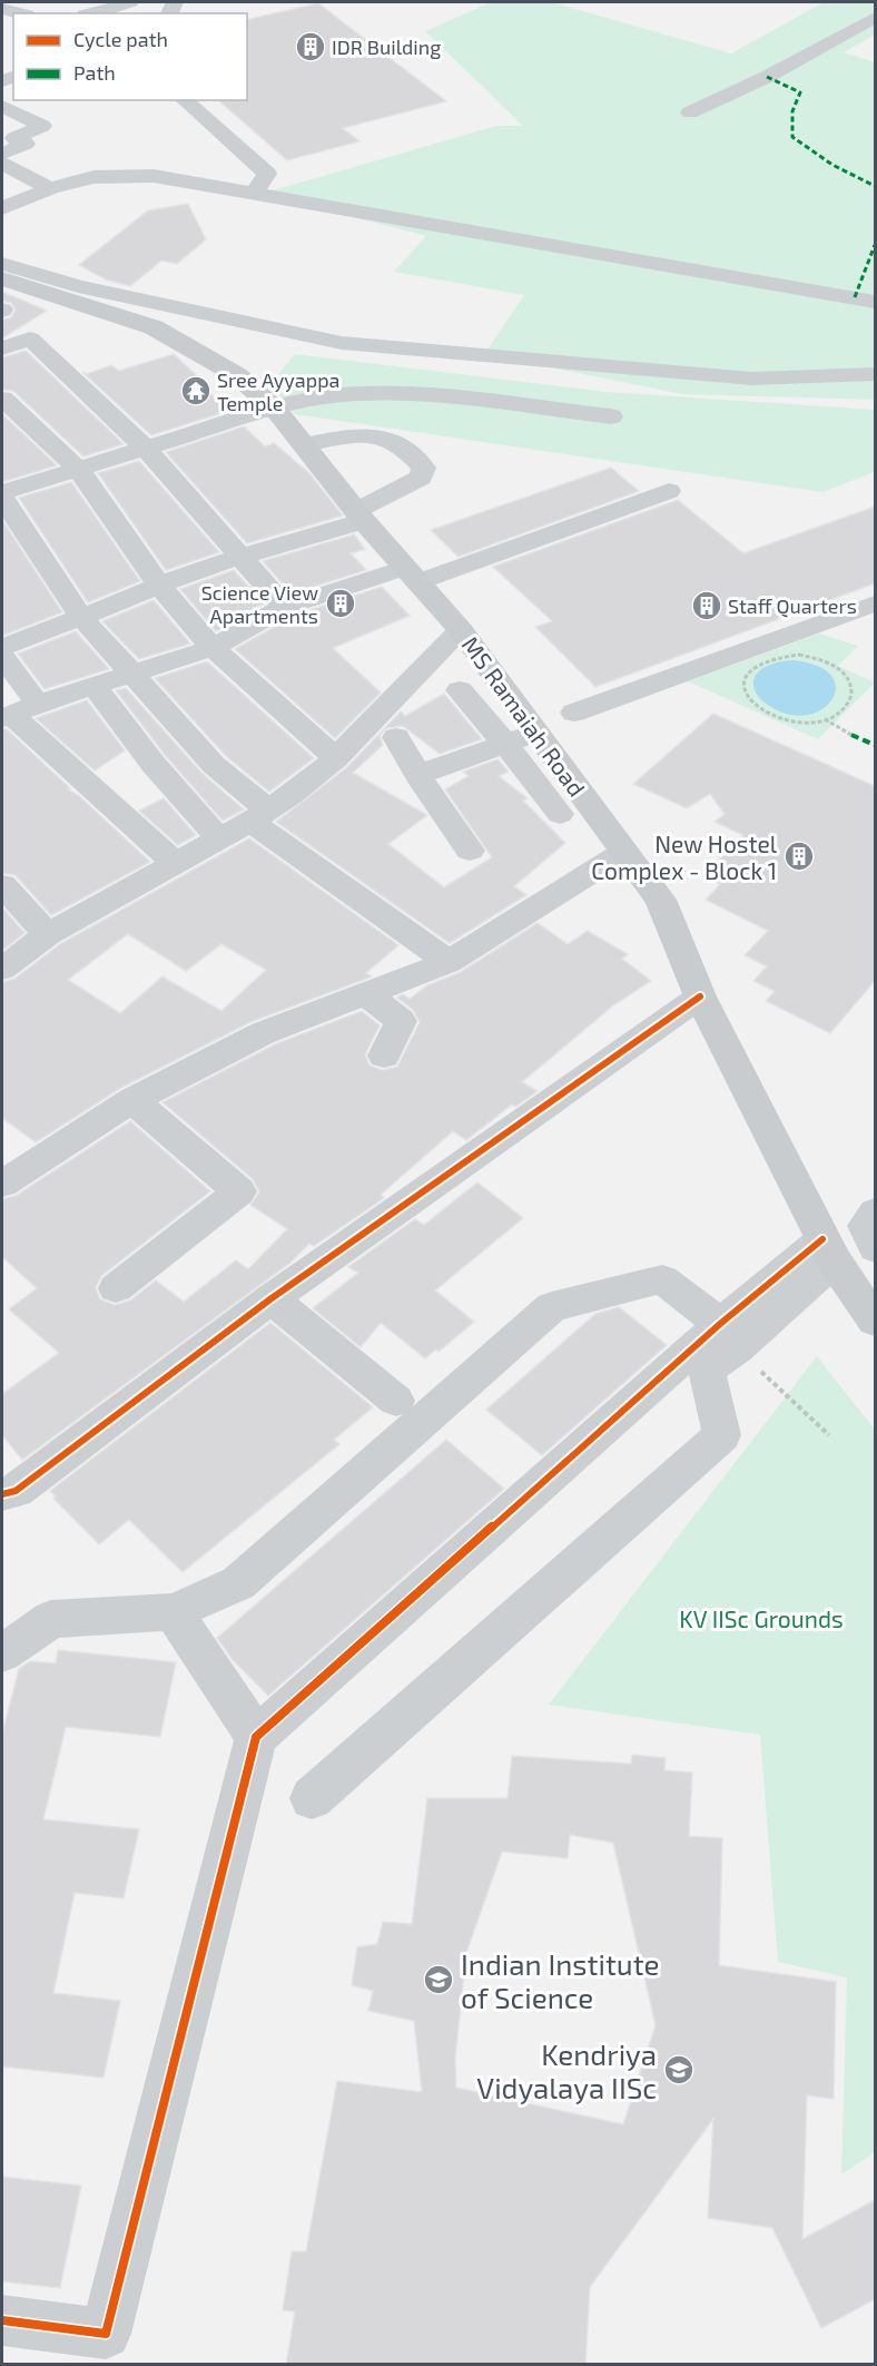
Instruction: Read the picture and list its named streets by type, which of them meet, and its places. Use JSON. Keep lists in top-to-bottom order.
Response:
{
  "streets": {
    "main road": ["MS Ramaiah Road"]
  },
  "parks": ["KV IISc Grounds"],
  "places": {
    "building": [
      "IDR Building",
      "Science View Apartments",
      "Staff Quarters",
      "New Hostel Complex - Block 1"
    ],
    "temple": ["Sree Ayyappa Temple"],
    "school or university": ["Indian Institute of Science", "Kendriya Vidyalaya IISc"]
  },
  "legend": ["Cycle path", "Path"]
}
